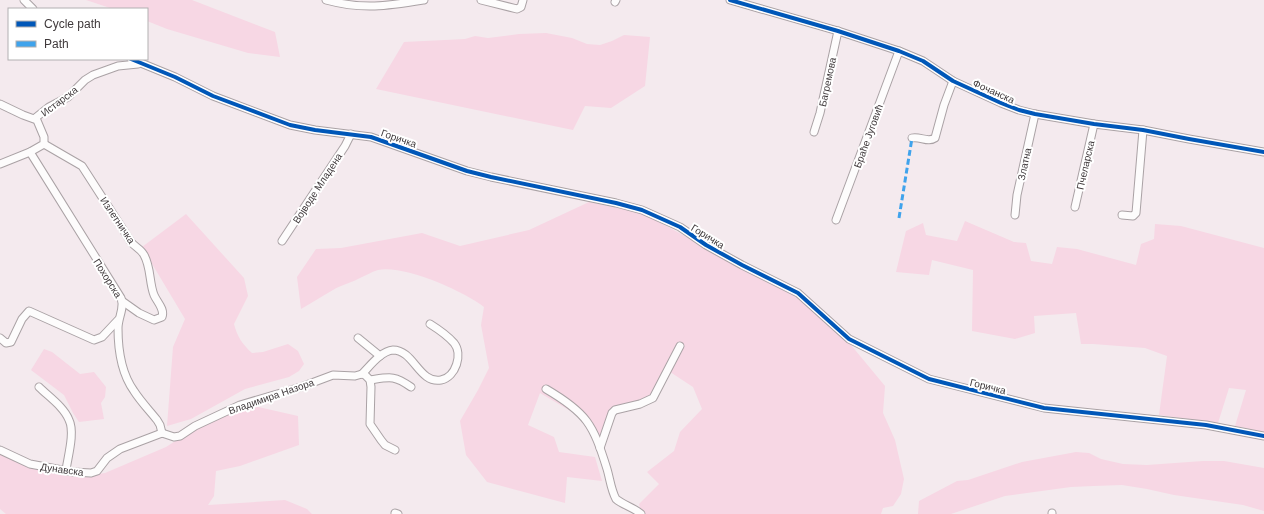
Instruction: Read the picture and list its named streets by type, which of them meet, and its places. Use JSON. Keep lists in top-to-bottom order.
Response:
{
  "streets": {
    "street": [
      "Багремова",
      "Фочанска",
      "Истарска",
      "Браће Југовић",
      "Горичка",
      "Златна",
      "Пчеларска",
      "Војводе Младена",
      "Излетничка",
      "Похорска",
      "Владимира Назора",
      "Дунавска"
    ]
  },
  "crossings": [
    ["Багремова", "Фочанска"],
    ["Фочанска", "Браће Југовић"],
    ["Фочанска", "Златна"],
    ["Фочанска", "Пчеларска"],
    ["Истарска", "Горичка"],
    ["Горичка", "Војводе Младена"],
    ["Излетничка", "Похорска"],
    ["Похорска", "Владимира Назора"],
    ["Похорска", "Дунавска"],
    ["Владимира Назора", "Дунавска"]
  ],
  "legend": ["Cycle path", "Path"]
}
